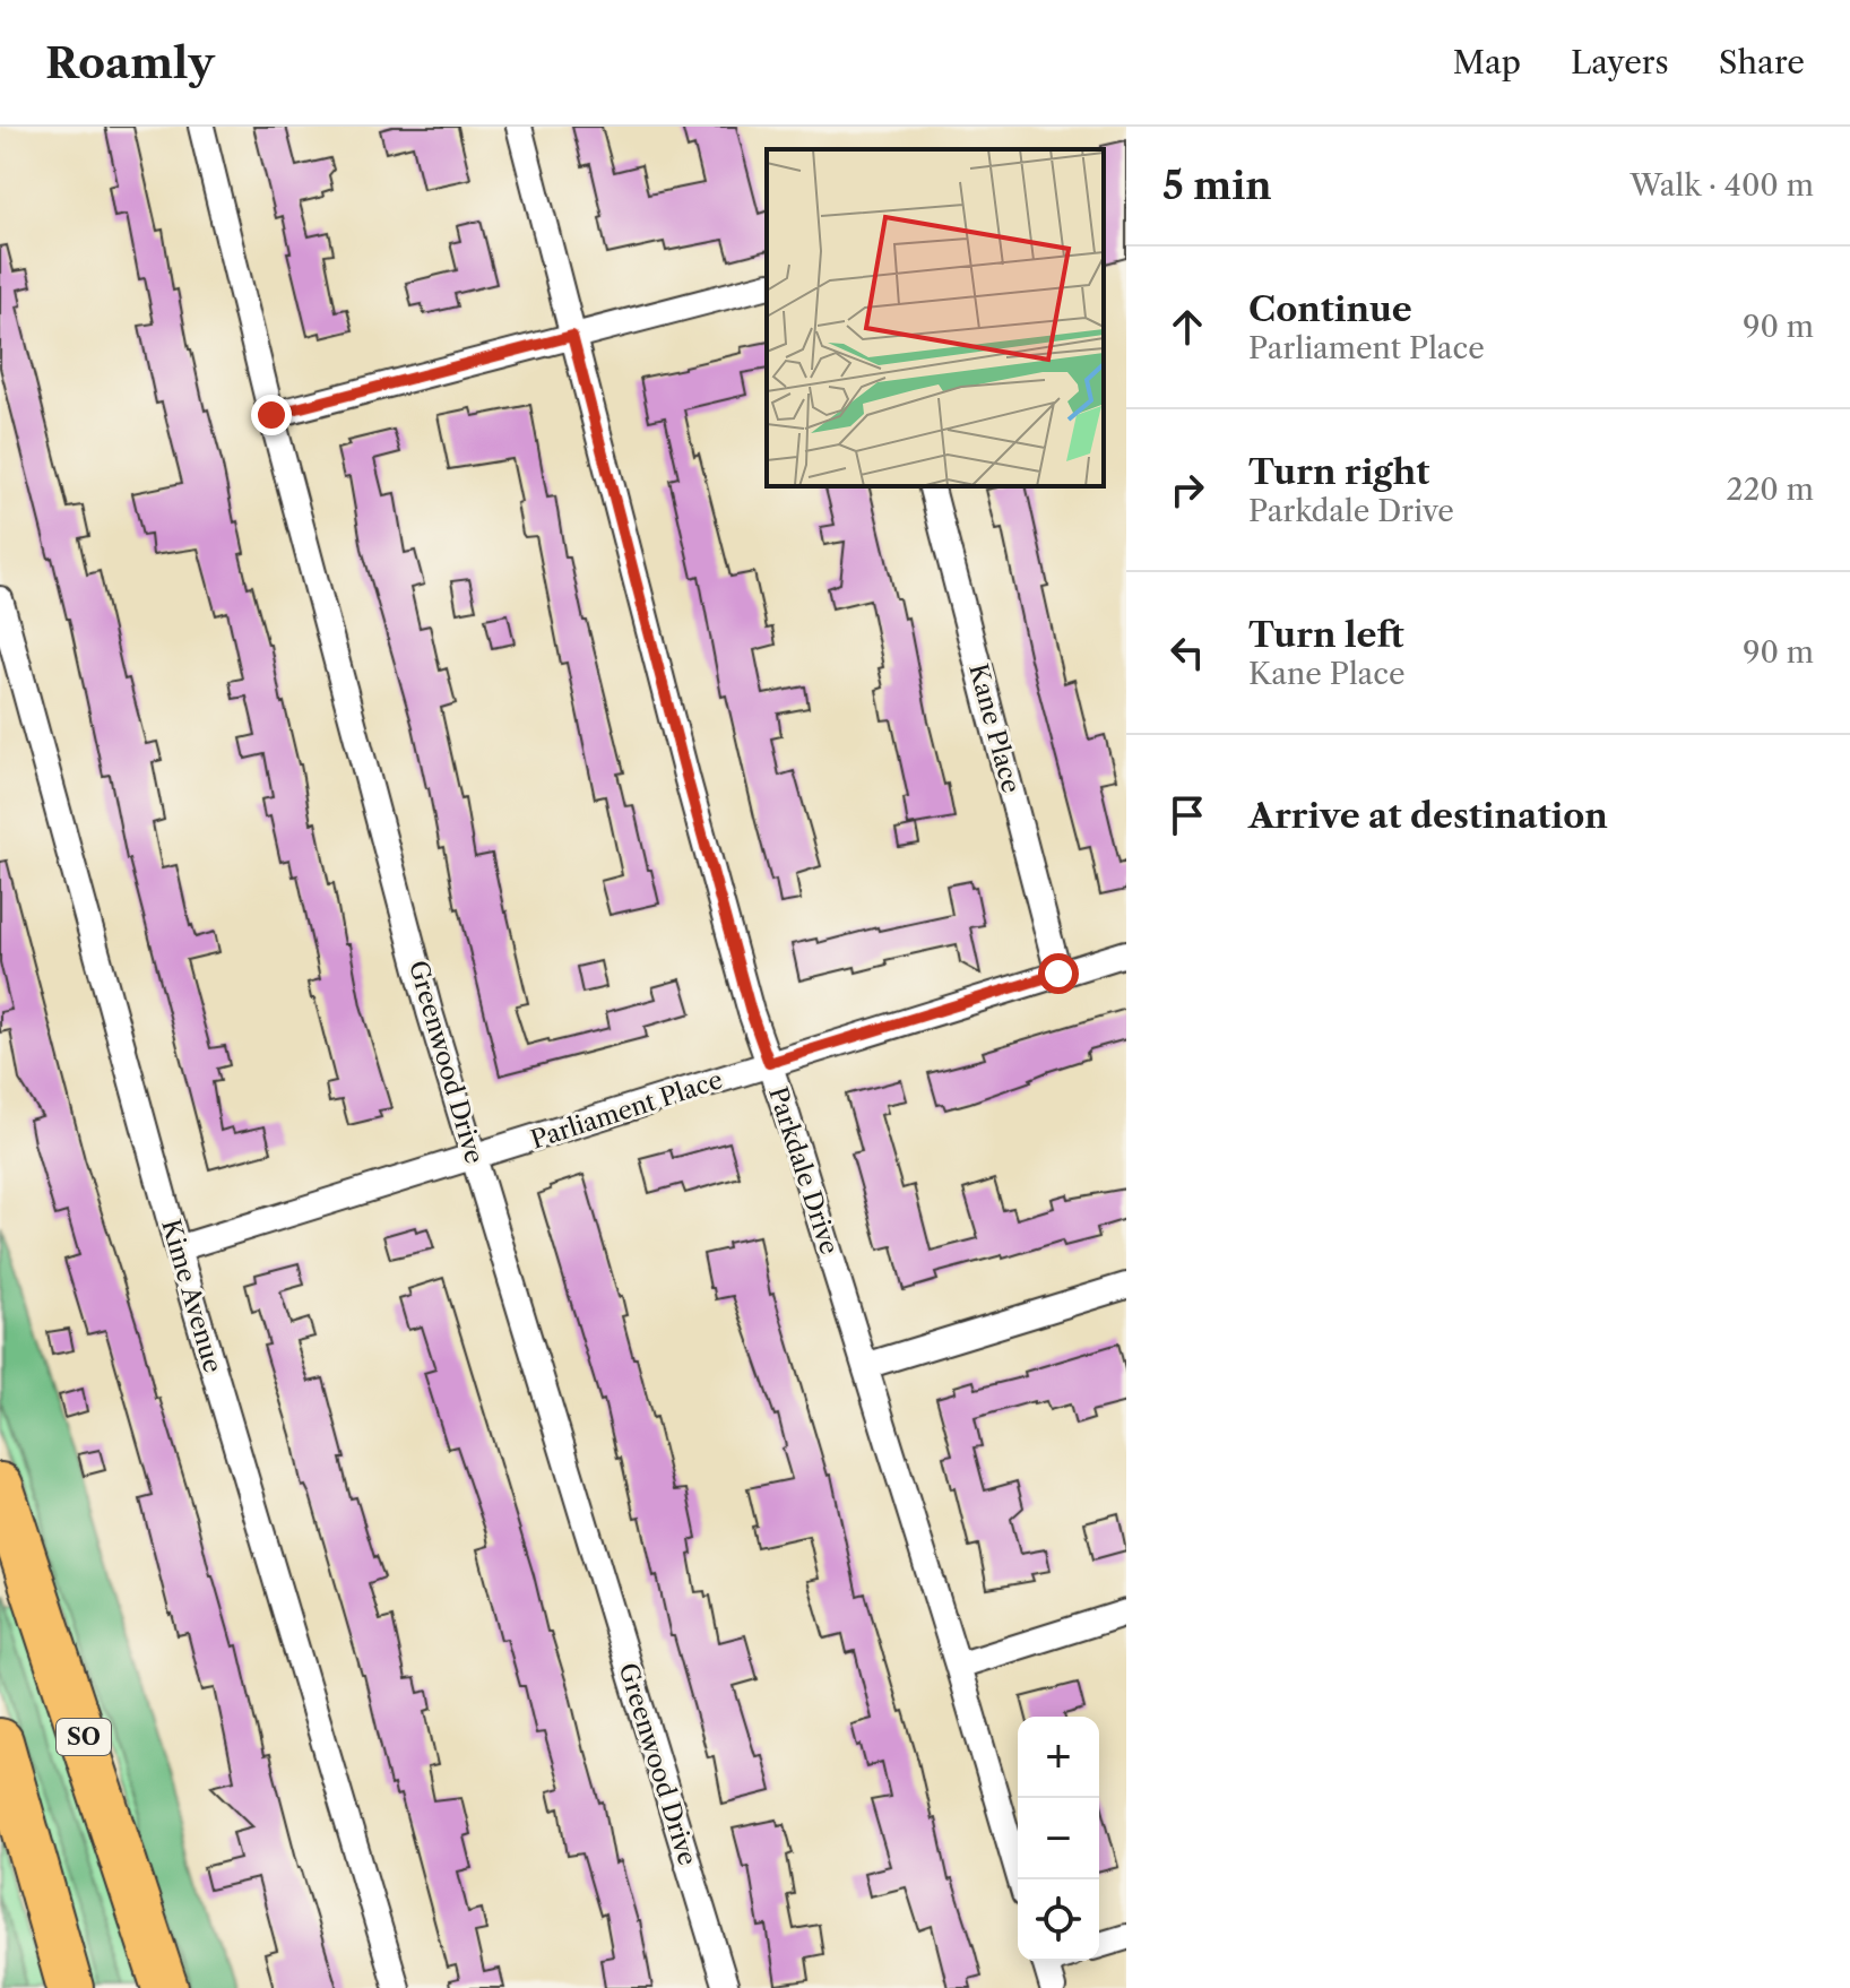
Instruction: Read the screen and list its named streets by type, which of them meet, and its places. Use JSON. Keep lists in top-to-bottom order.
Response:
{
  "streets": {
    "highway": ["SO"],
    "street": [
      "Kane Place",
      "Greenwood Drive",
      "Parliament Place",
      "Parkdale Drive",
      "Kime Avenue"
    ]
  },
  "crossings": [
    ["Kane Place", "Parliament Place"],
    ["Greenwood Drive", "Parliament Place"],
    ["Parliament Place", "Parkdale Drive"],
    ["Parliament Place", "Kime Avenue"]
  ],
  "page": {
    "header": "Roamly",
    "nav": ["Map", "Layers", "Share"],
    "heading": ["5 min", "Walk · 400 m"],
    "list": [
      ["Continue", "Parliament Place", "90 m"],
      ["Turn right", "Parkdale Drive", "220 m"],
      ["Turn left", "Kane Place", "90 m"],
      "Arrive at destination"
    ],
    "map_buttons": ["+", "−"]
  }
}
